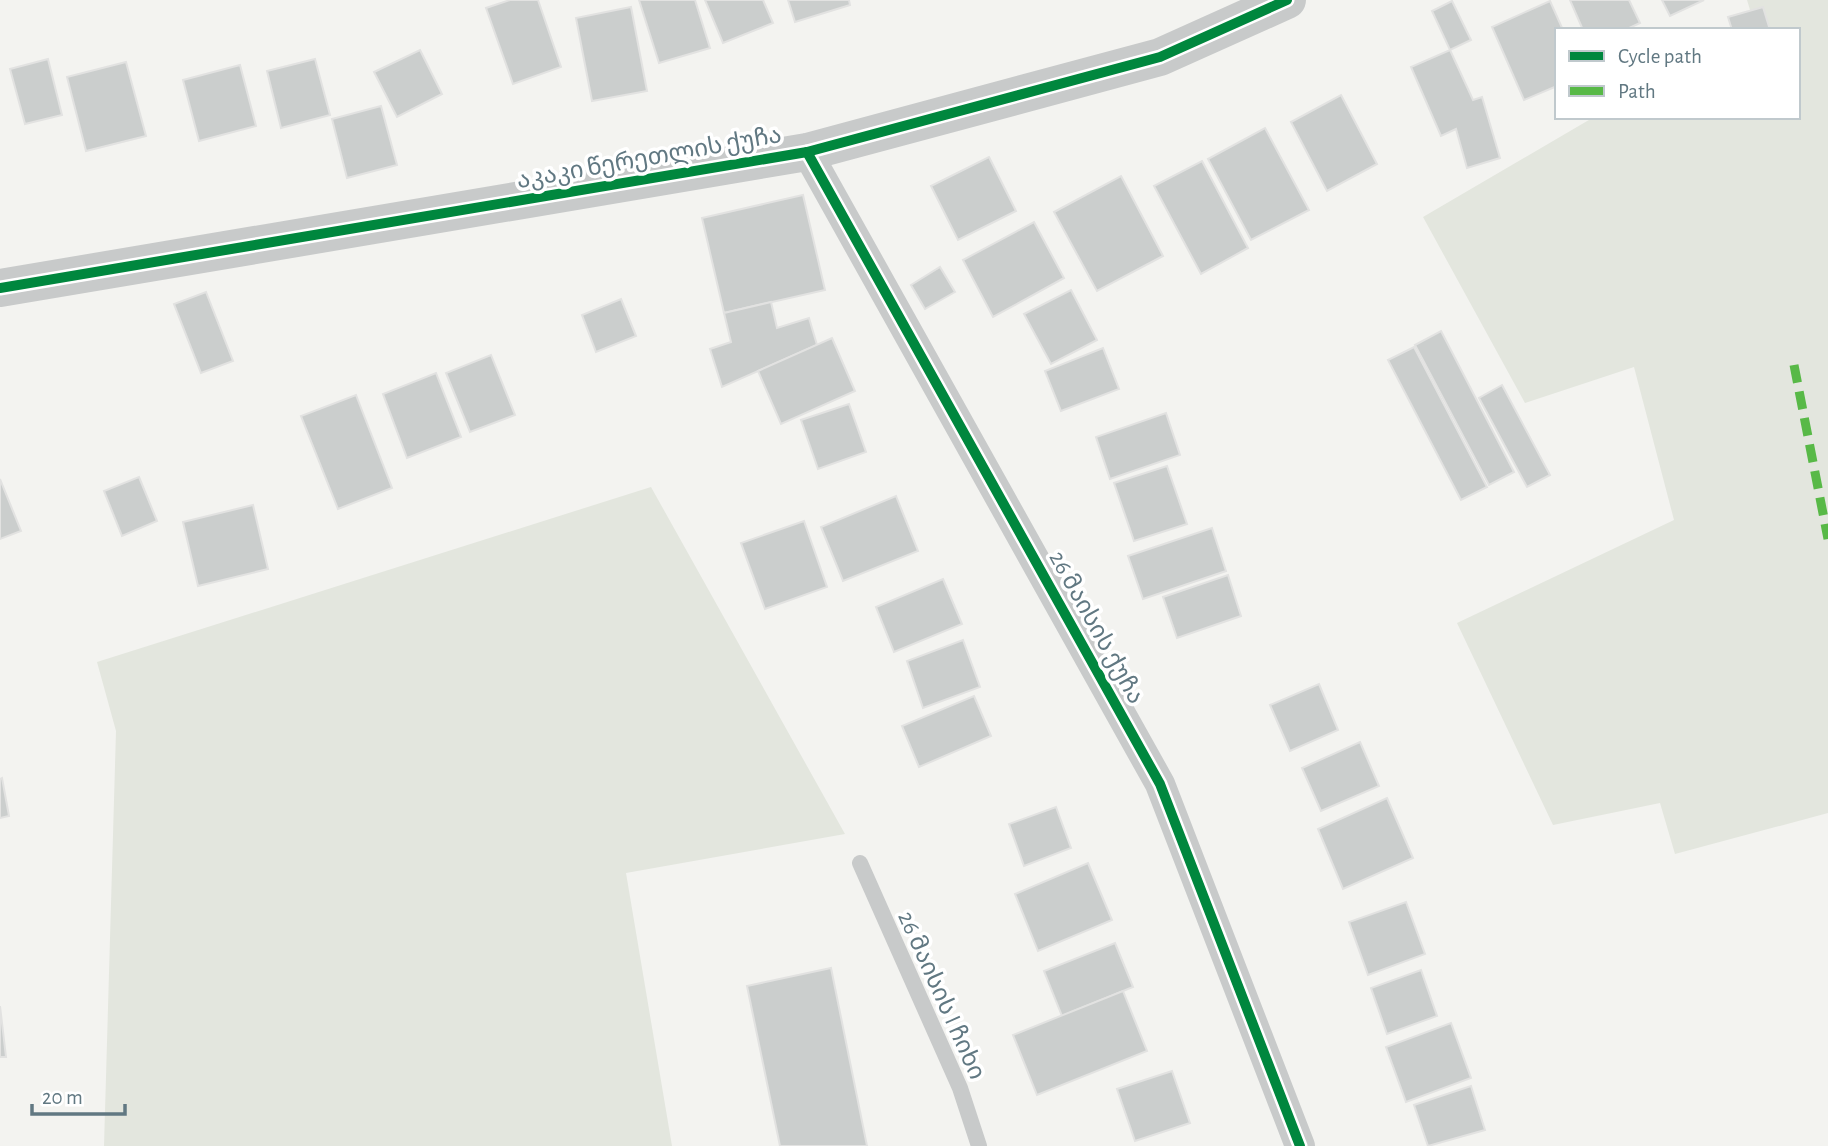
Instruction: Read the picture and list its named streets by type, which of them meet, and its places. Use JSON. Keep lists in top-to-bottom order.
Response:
{
  "streets": {
    "street": ["აკაკი წერეთლის ქუჩა", "26 მაისის ქუჩა"],
    "lane": ["26 მაისის I ჩიხი"]
  },
  "crossings": [
    ["აკაკი წერეთლის ქუჩა", "26 მაისის ქუჩა"]
  ],
  "legend": ["Cycle path", "Path"],
  "scale_bar": "20 m"
}
